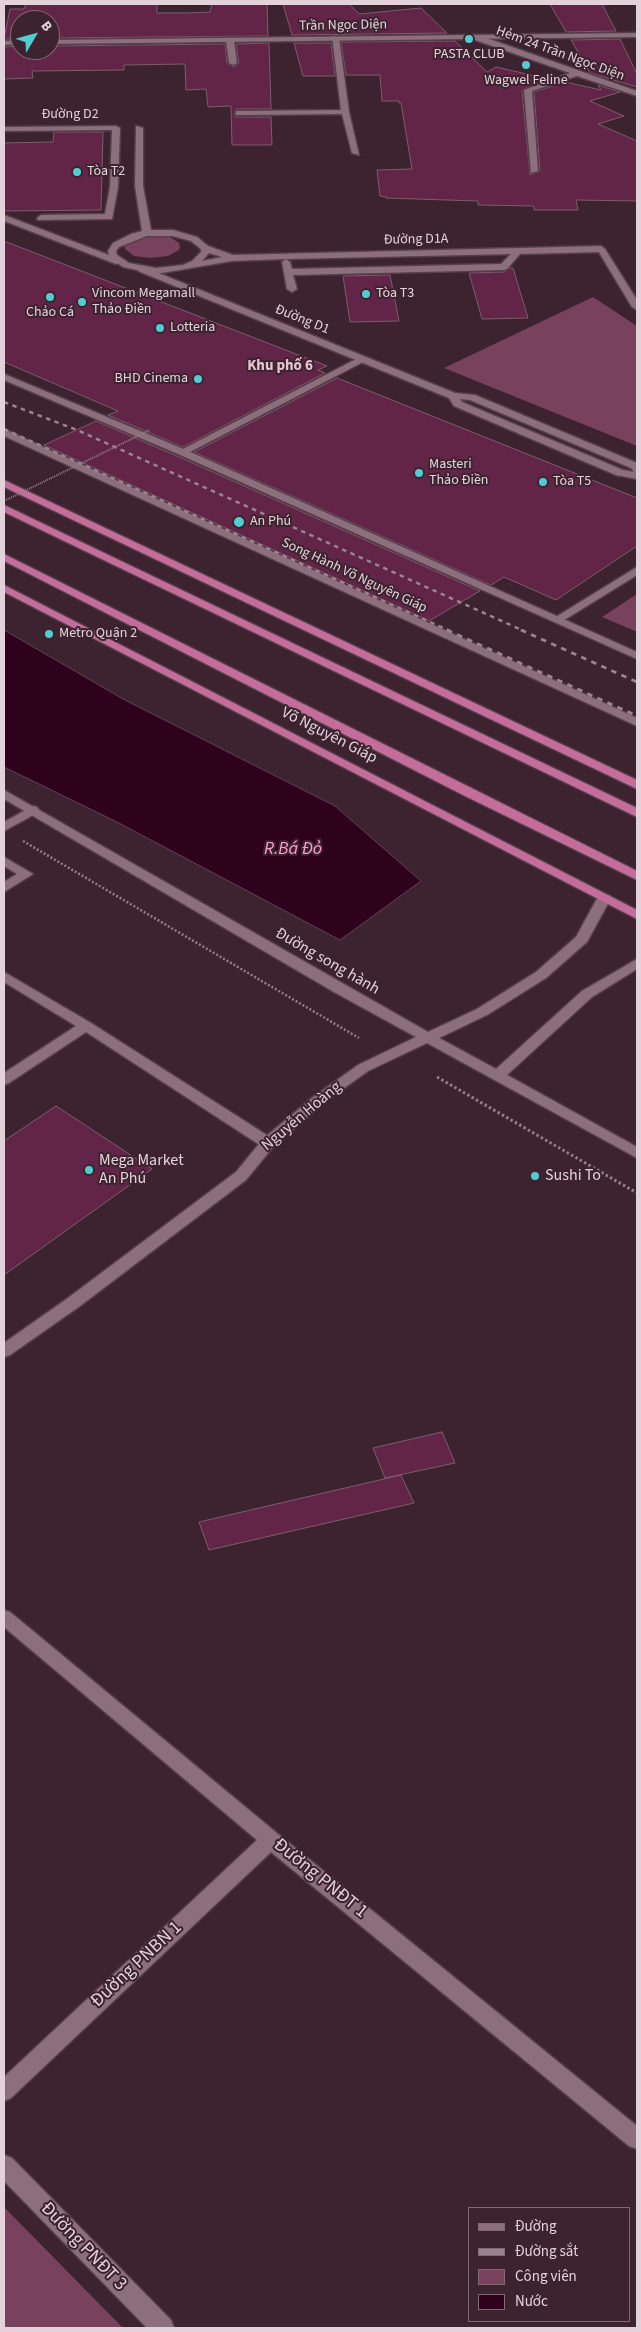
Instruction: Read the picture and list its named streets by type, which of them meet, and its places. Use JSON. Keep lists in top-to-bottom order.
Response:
{
  "streets": {
    "highway": ["Võ Nguyên Giáp"],
    "street": [
      "Trần Ngọc Diện",
      "Hẻm 24 Trần Ngọc Diện",
      "Đường D2",
      "Đường D1A",
      "Đường D1",
      "Song Hành Võ Nguyên Giáp",
      "Đường song hành",
      "Nguyễn Hoàng",
      "Đường PNĐT 1",
      "Đường PNBN 1",
      "Đường PNĐT 3"
    ]
  },
  "crossings": [
    ["Trần Ngọc Diện", "Hẻm 24 Trần Ngọc Diện"],
    ["Đường D1A", "Đường D1"],
    ["Võ Nguyên Giáp", "Nguyễn Hoàng"],
    ["Đường song hành", "Nguyễn Hoàng"],
    ["Đường PNĐT 1", "Đường PNBN 1"]
  ],
  "districts": ["Khu phố 6"],
  "water": ["R.Bá Đỏ"],
  "places": [
    "PASTA CLUB",
    "Wagwel Feline",
    "Tòa T2",
    "Tòa T3",
    "Chảo Cá",
    "Vincom Megamall Thảo Điền",
    "Lotteria",
    "BHD Cinema",
    "Masteri Thảo Điền",
    "Tòa T5",
    "An Phú",
    "Metro Quận 2",
    "Mega Market An Phú",
    "Sushi To"
  ],
  "legend": [
    "Đường",
    "Đường sắt",
    "Công viên",
    "Nước"
  ],
  "north": "top right"
}
